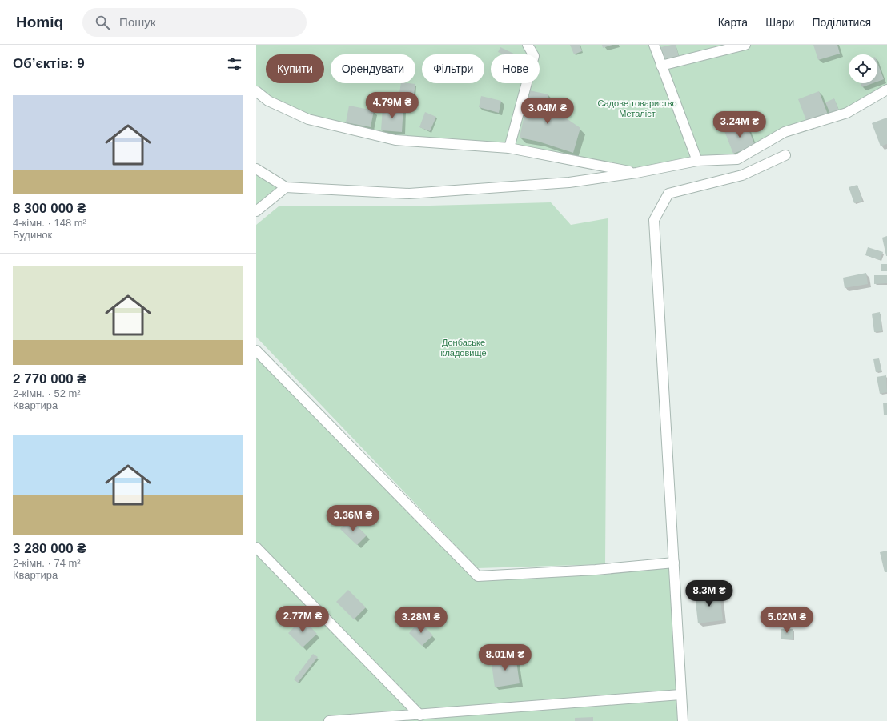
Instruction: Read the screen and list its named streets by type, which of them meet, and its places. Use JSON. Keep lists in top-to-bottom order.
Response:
{
  "parks": ["Садове товариство Металіст", "Донбаське кладовище"],
  "page": {
    "header": "Homiq",
    "search": "Пошук",
    "nav": ["Карта", "Шари", "Поділитися"],
    "heading": "Об’єктів: 9",
    "chip": [
      "Купити",
      "Орендувати",
      "Фільтри",
      "Нове"
    ],
    "list": [
      {
        "name": "8 300 000 ₴",
        "note": "4-кімн. · 148 m² · Будинок"
      },
      {
        "name": "2 770 000 ₴",
        "note": "2-кімн. · 52 m² · Квартира"
      },
      {
        "name": "3 280 000 ₴",
        "note": "2-кімн. · 74 m² · Квартира"
      }
    ],
    "price": [
      "4.79M ₴",
      "3.04M ₴",
      "3.24M ₴",
      "3.36M ₴",
      "8.3M ₴",
      "2.77M ₴",
      "3.28M ₴",
      "5.02M ₴",
      "8.01M ₴"
    ]
  }
}
